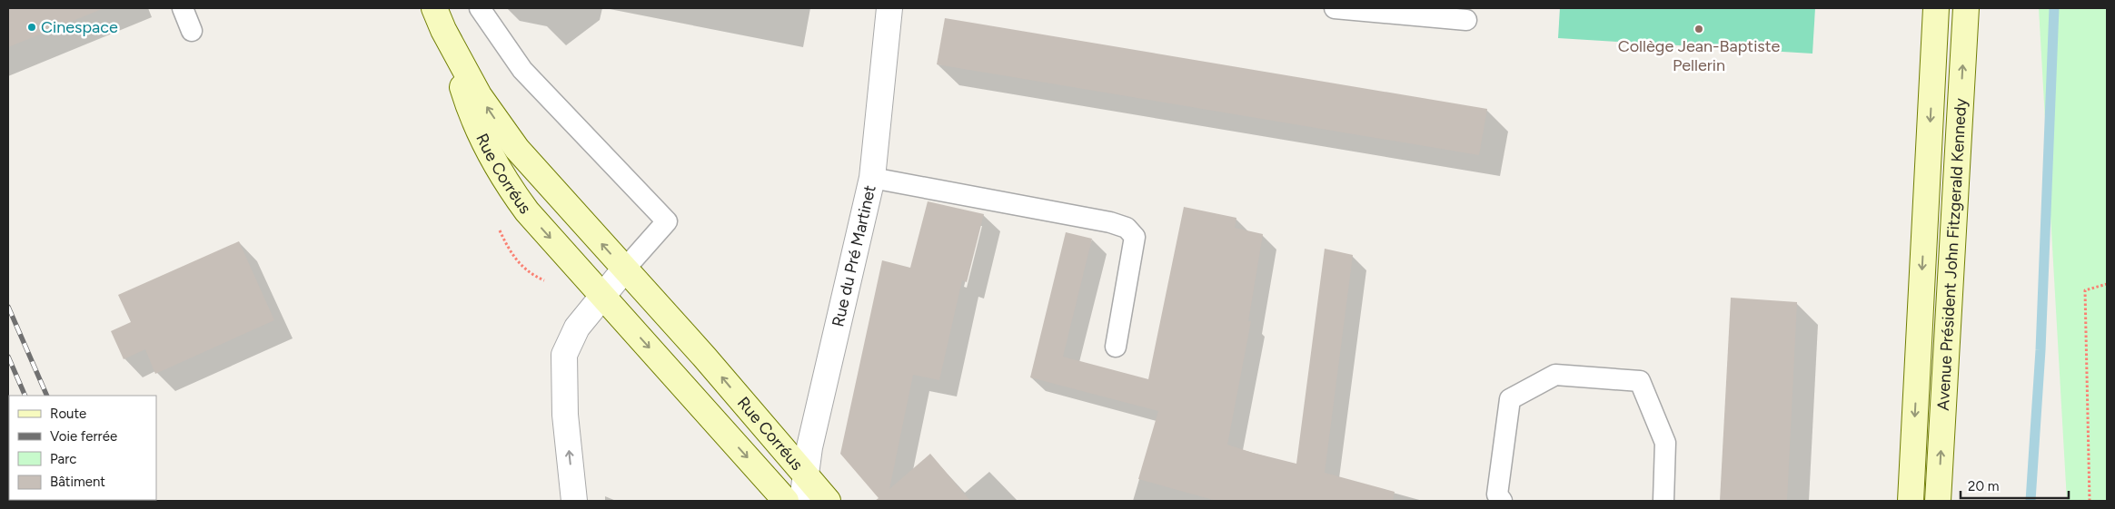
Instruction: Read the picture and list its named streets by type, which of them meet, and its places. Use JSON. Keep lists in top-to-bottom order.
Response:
{
  "streets": {
    "street": ["Rue Corréus", "Avenue Président John Fitzgerald Kennedy", "Rue du Pré Martinet"]
  },
  "crossings": [
    ["Rue Corréus", "Rue du Pré Martinet"]
  ],
  "places": ["Cinespace", "Collège Jean-Baptiste Pellerin"],
  "legend": [
    "Route",
    "Voie ferrée",
    "Parc",
    "Bâtiment"
  ],
  "scale_bar": "20 m"
}
